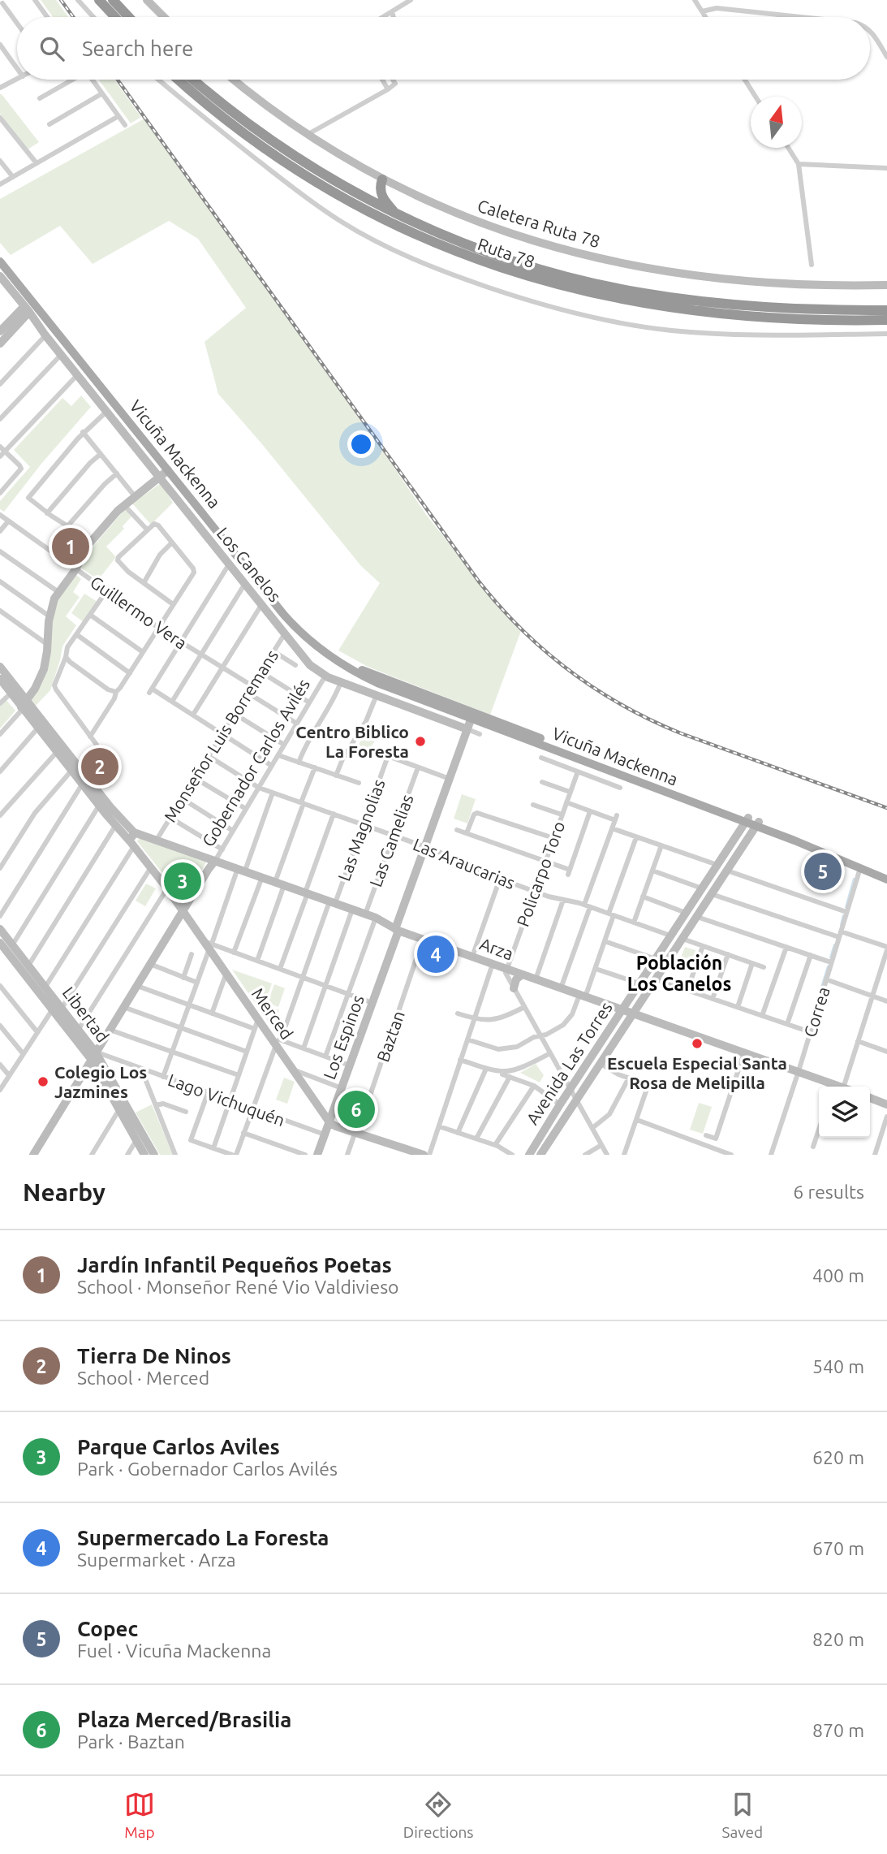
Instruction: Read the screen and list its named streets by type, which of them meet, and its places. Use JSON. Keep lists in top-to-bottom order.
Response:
{
  "streets": {
    "highway": ["Ruta 78"],
    "main road": ["Vicuña Mackenna"],
    "street": [
      "Caletera Ruta 78",
      "Los Canelos",
      "Guillermo Vera",
      "Monseñor Luis Borremans",
      "Gobernador Carlos Avilés",
      "Las Magnolias",
      "Las Camelias",
      "Las Araucarias",
      "Policarpo Toro",
      "Arza",
      "Correa",
      "Merced",
      "Libertad",
      "Baztan",
      "Los Espinos",
      "Avenida Las Torres",
      "Lago Vichuquén"
    ]
  },
  "crossings": [
    ["Vicuña Mackenna", "Correa"],
    ["Vicuña Mackenna", "Los Espinos"],
    ["Vicuña Mackenna", "Avenida Las Torres"],
    ["Los Canelos", "Monseñor Luis Borremans"],
    ["Los Canelos", "Gobernador Carlos Avilés"],
    ["Los Canelos", "Los Espinos"],
    ["Guillermo Vera", "Monseñor Luis Borremans"],
    ["Monseñor Luis Borremans", "Las Araucarias"],
    ["Monseñor Luis Borremans", "Arza"],
    ["Gobernador Carlos Avilés", "Las Araucarias"],
    ["Gobernador Carlos Avilés", "Arza"],
    ["Gobernador Carlos Avilés", "Merced"],
    ["Gobernador Carlos Avilés", "Libertad"],
    ["Gobernador Carlos Avilés", "Lago Vichuquén"],
    ["Las Magnolias", "Las Camelias"],
    ["Las Magnolias", "Las Araucarias"],
    ["Las Magnolias", "Arza"],
    ["Las Magnolias", "Merced"],
    ["Las Magnolias", "Lago Vichuquén"],
    ["Las Camelias", "Las Araucarias"],
    ["Las Camelias", "Arza"],
    ["Las Araucarias", "Policarpo Toro"],
    ["Las Araucarias", "Los Espinos"],
    ["Las Araucarias", "Avenida Las Torres"],
    ["Policarpo Toro", "Arza"],
    ["Arza", "Correa"],
    ["Arza", "Merced"],
    ["Arza", "Baztan"],
    ["Arza", "Los Espinos"],
    ["Arza", "Avenida Las Torres"],
    ["Merced", "Los Espinos"],
    ["Libertad", "Lago Vichuquén"],
    ["Los Espinos", "Lago Vichuquén"]
  ],
  "districts": ["Población Los Canelos"],
  "places": ["Centro Biblico La Foresta", "Escuela Especial Santa Rosa de Melipilla", "Colegio Los Jazmines"],
  "north": "top",
  "page": {
    "search": "Search here",
    "pins": [
      "1",
      "2",
      "5",
      "3",
      "4",
      "6"
    ],
    "heading": ["Nearby", "6 results"],
    "list": [
      {
        "mark": "1",
        "name": "Jardín Infantil Pequeños Poetas",
        "note": "School · Monseñor René Vio Valdivieso",
        "value": "400 m"
      },
      {
        "mark": "2",
        "name": "Tierra De Ninos",
        "note": "School · Merced",
        "value": "540 m"
      },
      {
        "mark": "3",
        "name": "Parque Carlos Aviles",
        "note": "Park · Gobernador Carlos Avilés",
        "value": "620 m"
      },
      {
        "mark": "4",
        "name": "Supermercado La Foresta",
        "note": "Supermarket · Arza",
        "value": "670 m"
      },
      {
        "mark": "5",
        "name": "Copec",
        "note": "Fuel · Vicuña Mackenna",
        "value": "820 m"
      },
      {
        "mark": "6",
        "name": "Plaza Merced/Brasilia",
        "note": "Park · Baztan",
        "value": "870 m"
      }
    ],
    "nav": ["Map", "Directions", "Saved"]
  }
}
